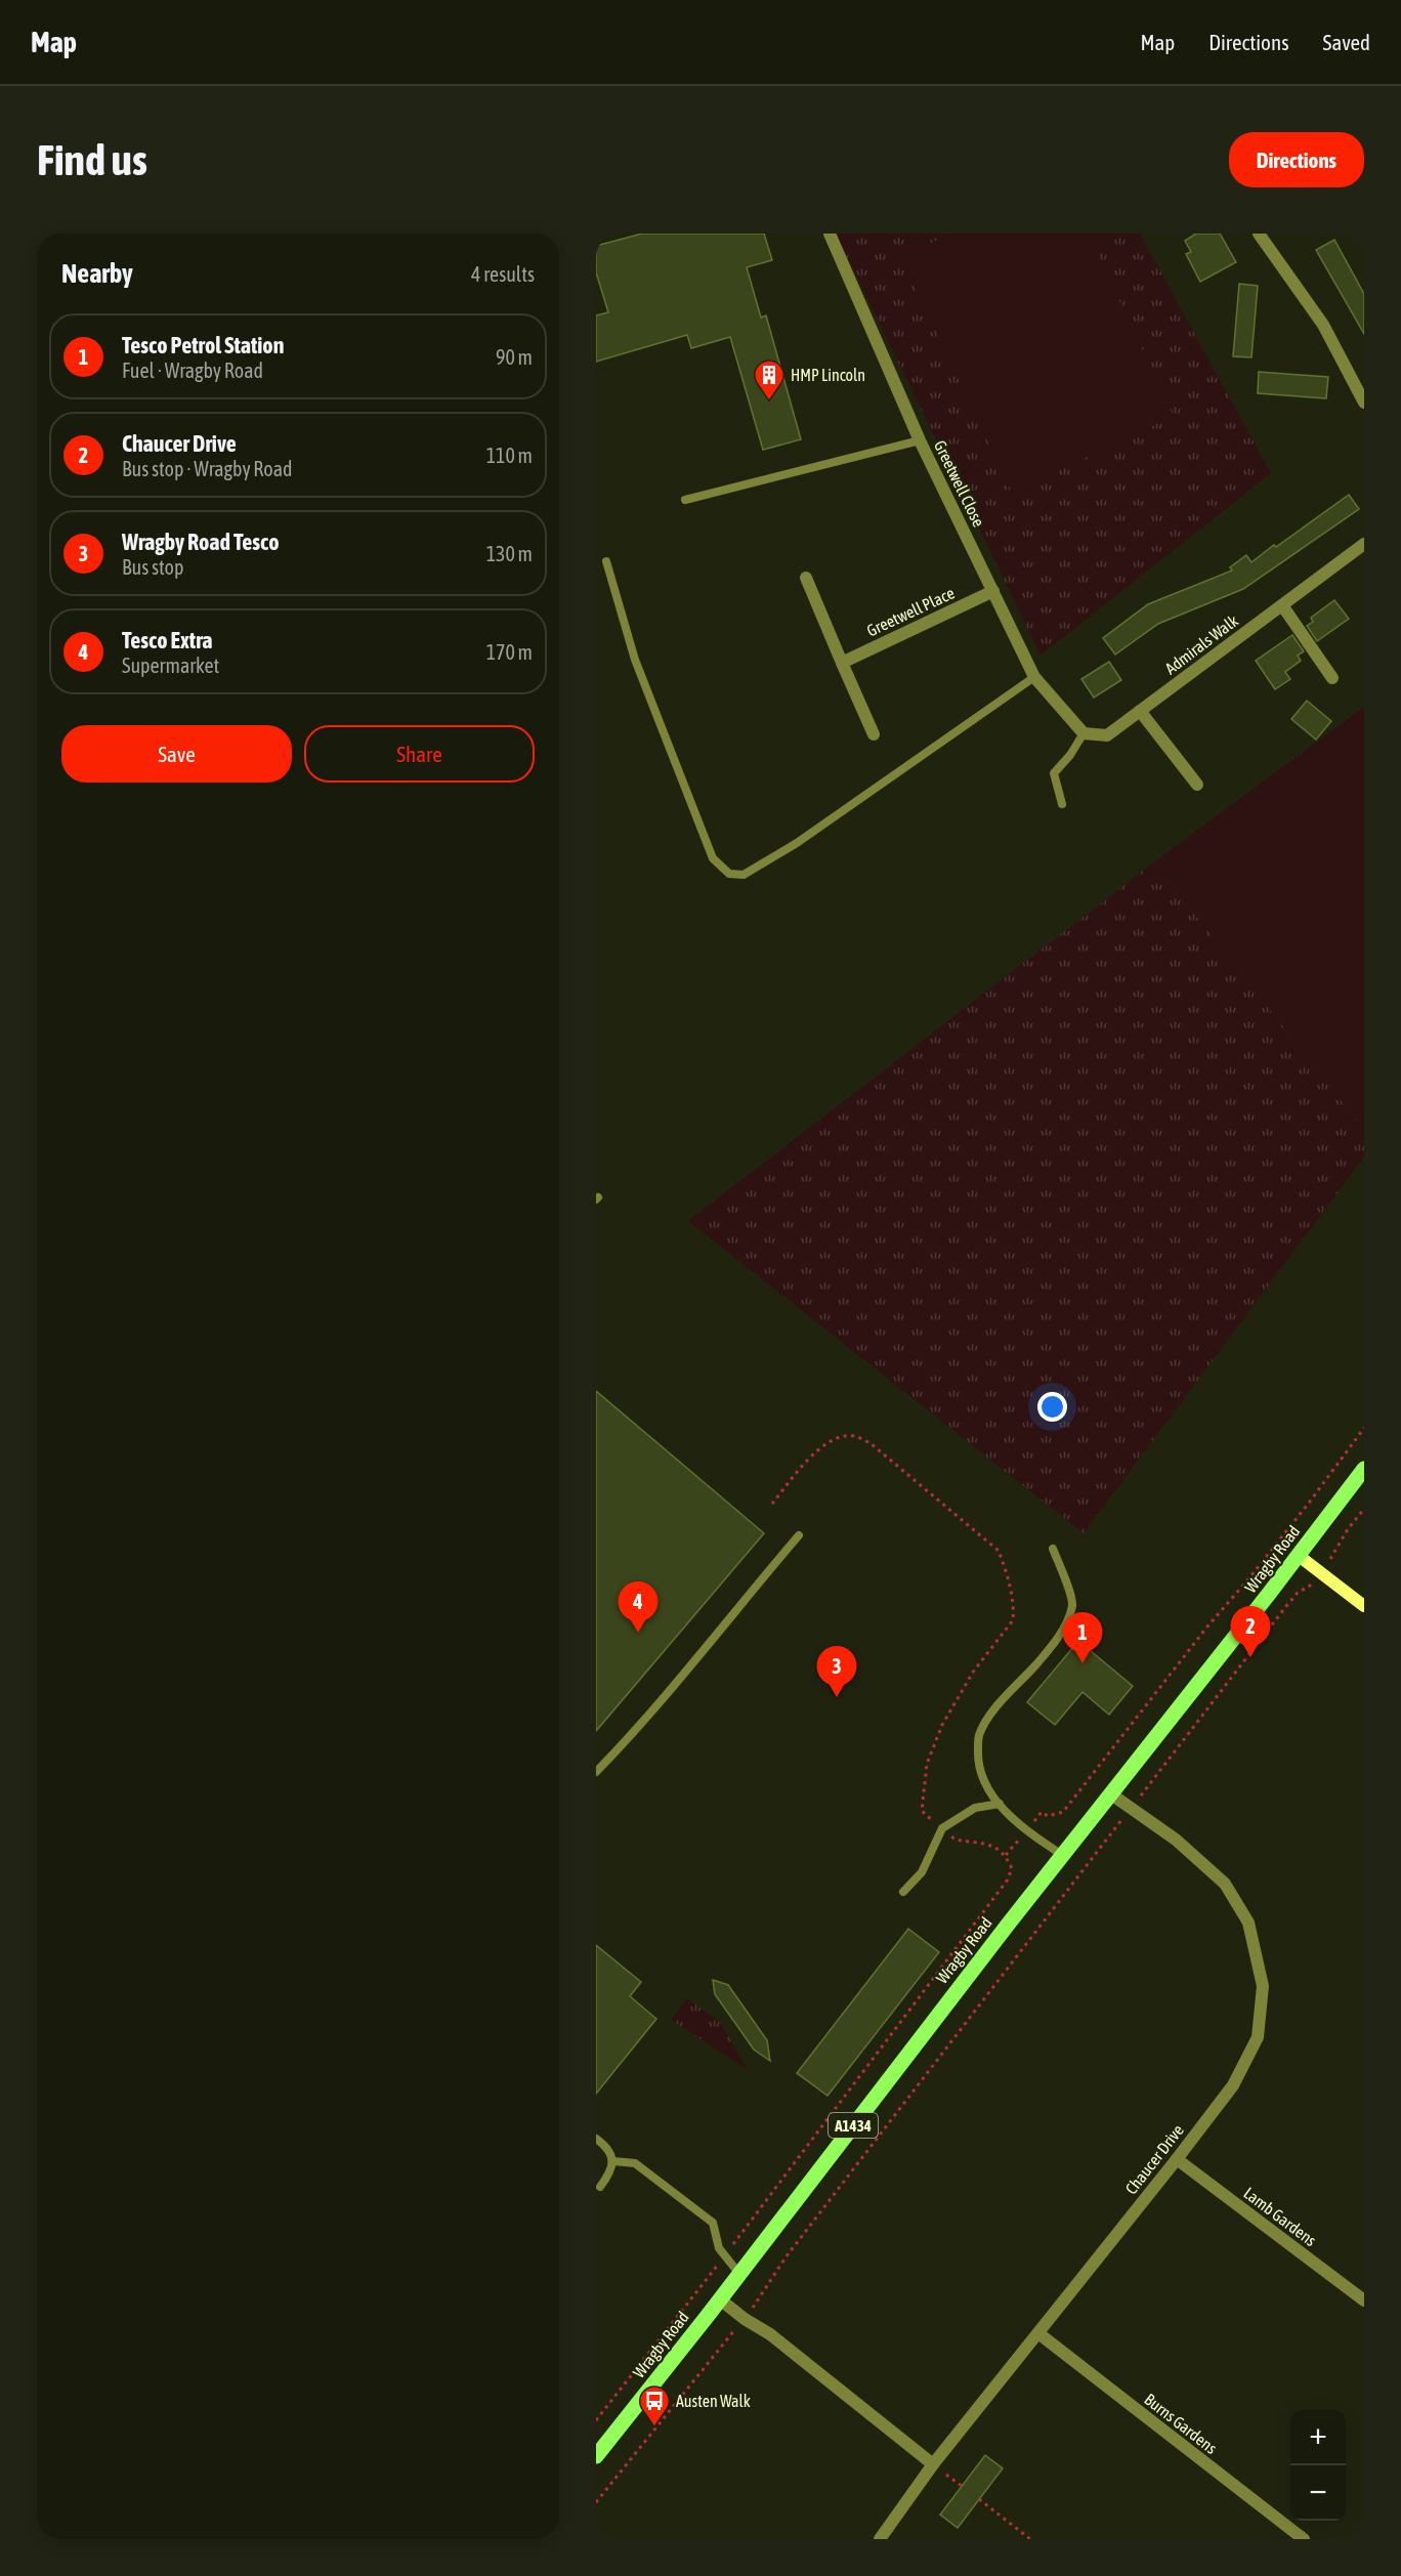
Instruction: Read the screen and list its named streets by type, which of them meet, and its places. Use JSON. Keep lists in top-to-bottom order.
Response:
{
  "streets": {
    "main road": ["Wragby Road", "A1434"],
    "street": [
      "Greetwell Close",
      "Greetwell Place",
      "Admirals Walk",
      "Chaucer Drive",
      "Lamb Gardens",
      "Burns Gardens"
    ]
  },
  "crossings": [
    ["Greetwell Close", "Greetwell Place"],
    ["Greetwell Close", "Admirals Walk"],
    ["Wragby Road", "Chaucer Drive"],
    ["Chaucer Drive", "Lamb Gardens"],
    ["Chaucer Drive", "Burns Gardens"]
  ],
  "places": {
    "building": ["HMP Lincoln"],
    "bus stop": ["Austen Walk"]
  },
  "page": {
    "header": "Map",
    "nav": ["Map", "Directions", "Saved"],
    "buttons": [
      "Directions",
      ["Save", "Share"]
    ],
    "title": "Find us",
    "heading": ["Nearby", "4 results"],
    "list": [
      {
        "mark": "1",
        "name": "Tesco Petrol Station",
        "note": "Fuel · Wragby Road",
        "value": "90 m"
      },
      {
        "mark": "2",
        "name": "Chaucer Drive",
        "note": "Bus stop · Wragby Road",
        "value": "110 m"
      },
      {
        "mark": "3",
        "name": "Wragby Road Tesco",
        "note": "Bus stop",
        "value": "130 m"
      },
      {
        "mark": "4",
        "name": "Tesco Extra",
        "note": "Supermarket",
        "value": "170 m"
      }
    ],
    "pins": [
      "4",
      "2",
      "1",
      "3"
    ],
    "map_buttons": ["+", "−"]
  }
}
